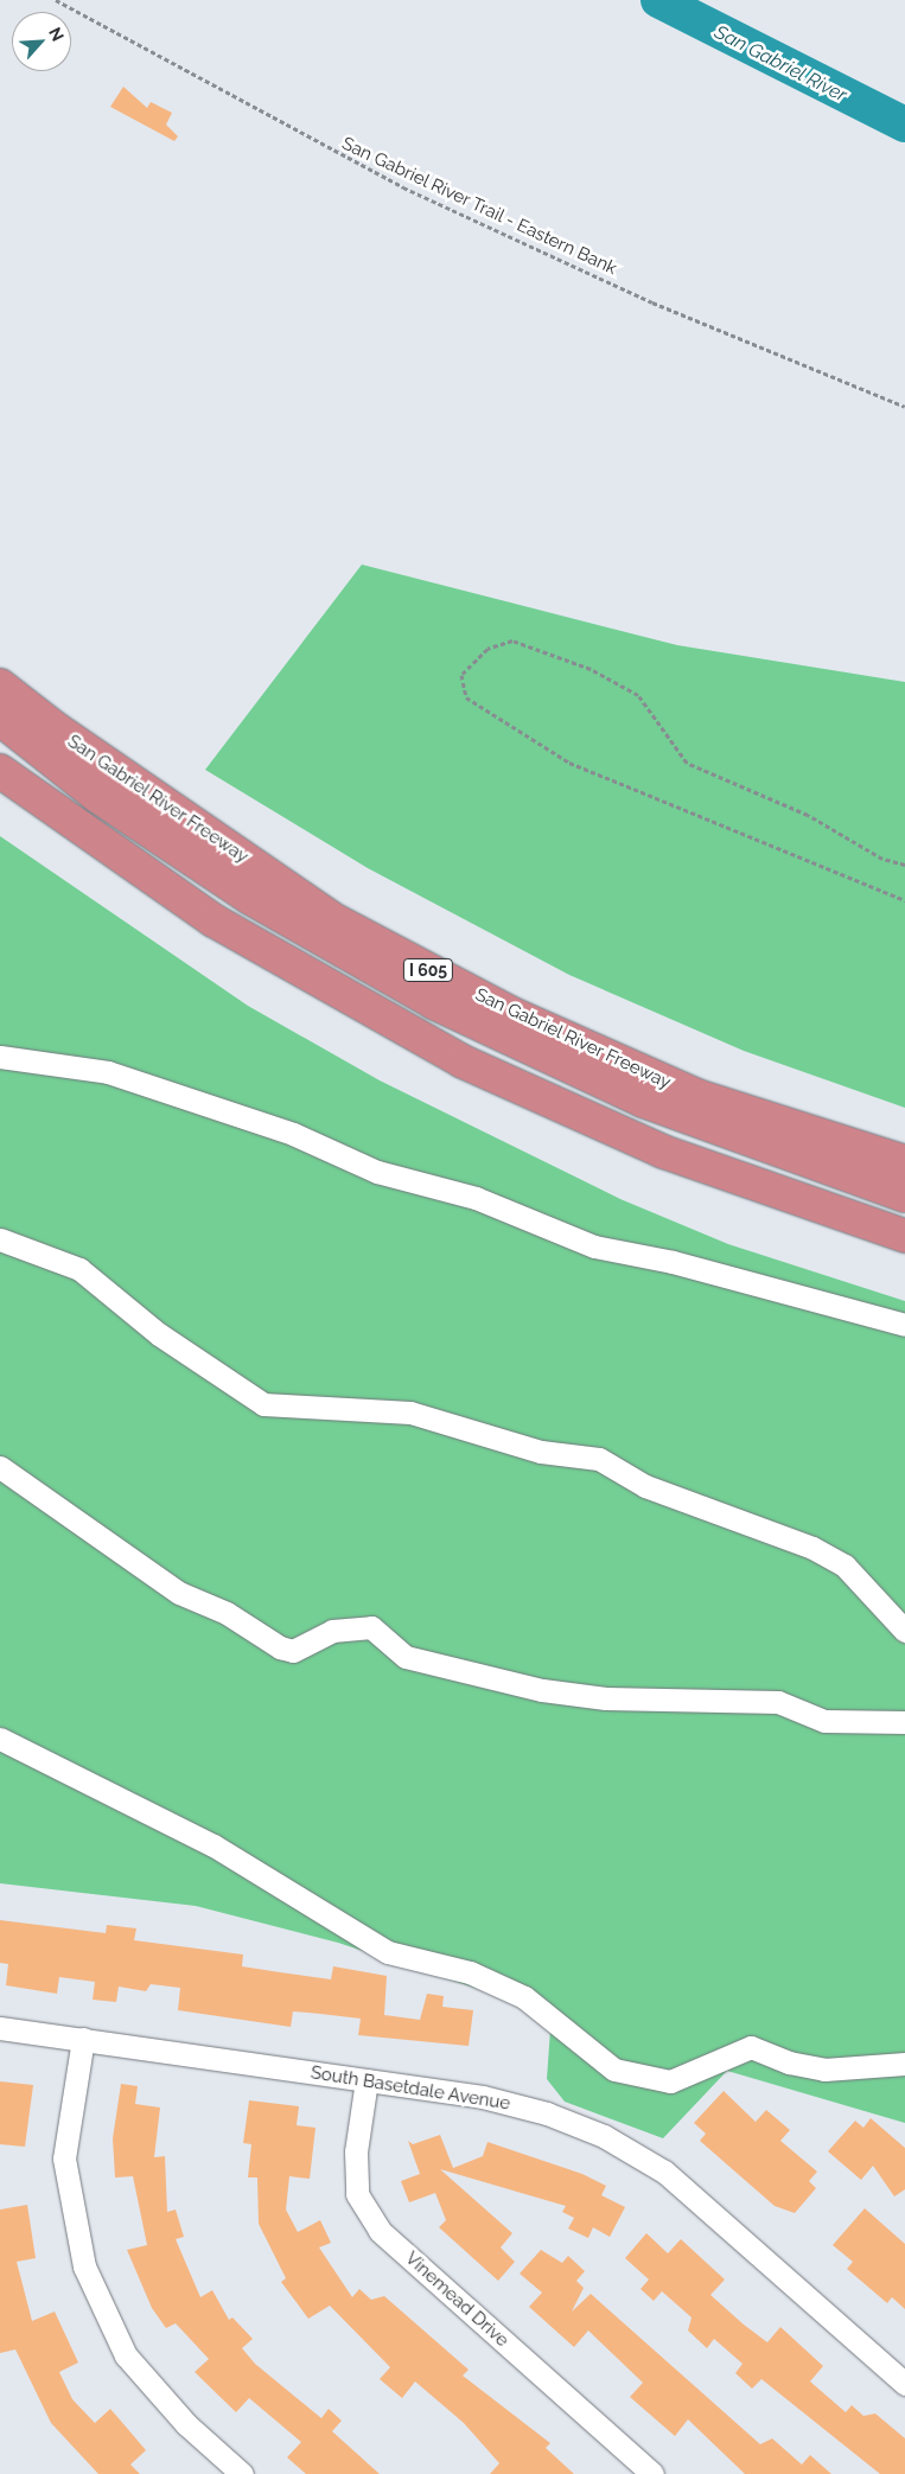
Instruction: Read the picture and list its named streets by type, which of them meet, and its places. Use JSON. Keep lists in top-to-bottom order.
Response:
{
  "streets": {
    "highway": ["San Gabriel River Freeway", "I 605"],
    "street": ["South Basetdale Avenue", "Vinemead Drive"],
    "path": ["San Gabriel River Trail - Eastern Bank"]
  },
  "crossings": [
    ["South Basetdale Avenue", "Vinemead Drive"]
  ],
  "water": ["San Gabriel River"],
  "north": "top right"
}
